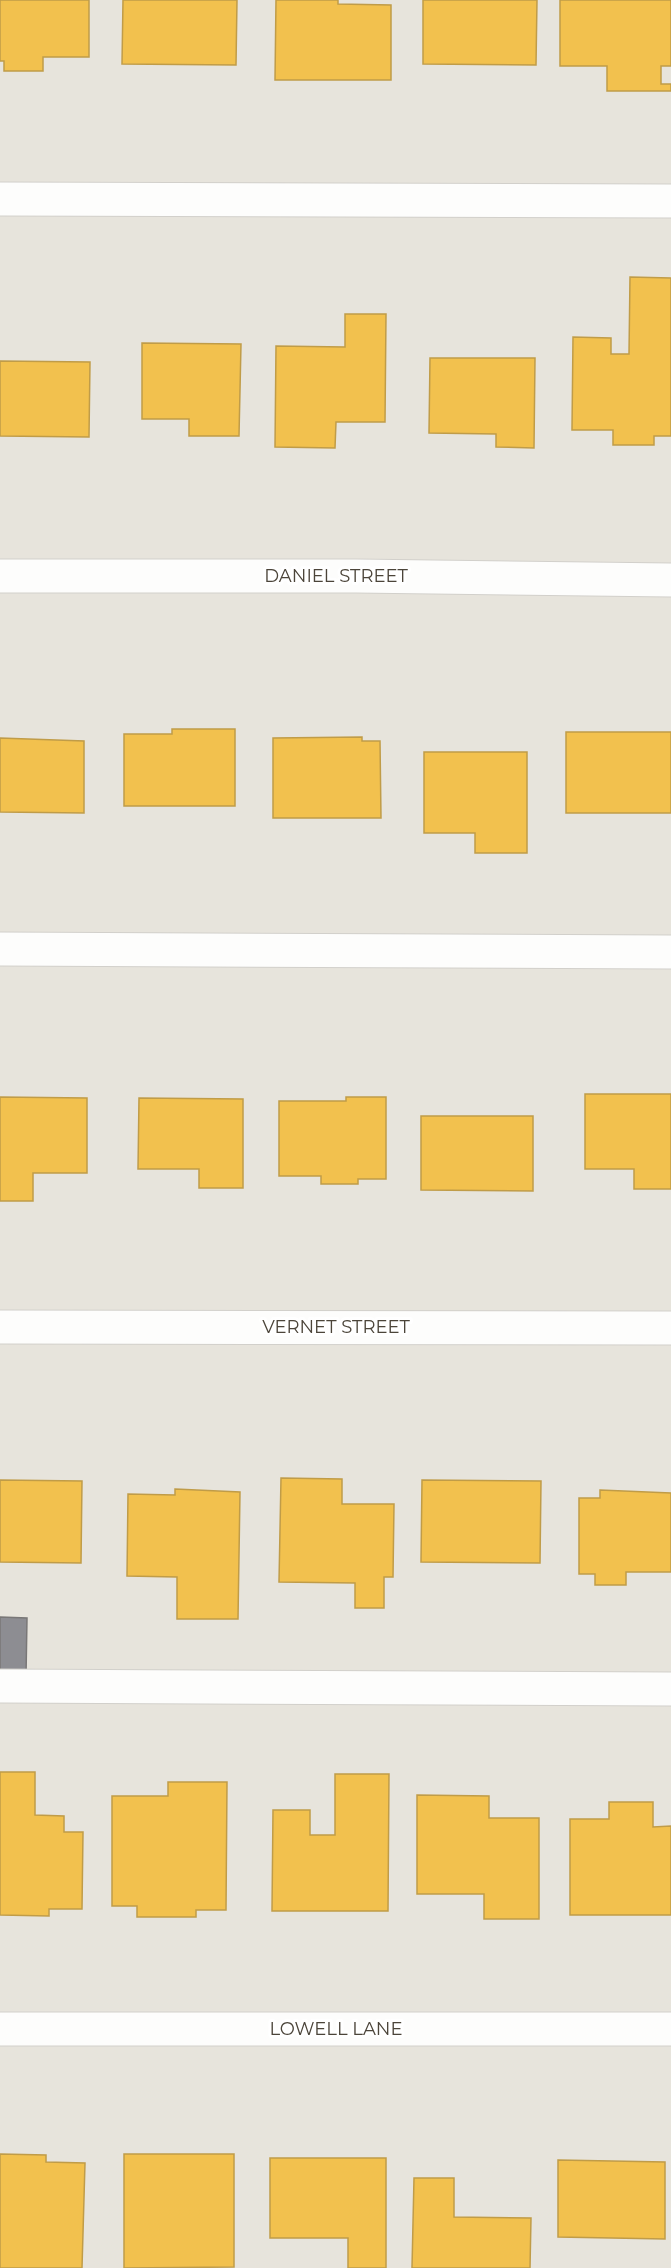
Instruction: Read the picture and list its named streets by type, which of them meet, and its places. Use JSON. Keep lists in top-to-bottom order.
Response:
{
  "streets": {
    "street": ["DANIEL STREET", "VERNET STREET", "LOWELL LANE"]
  }
}
